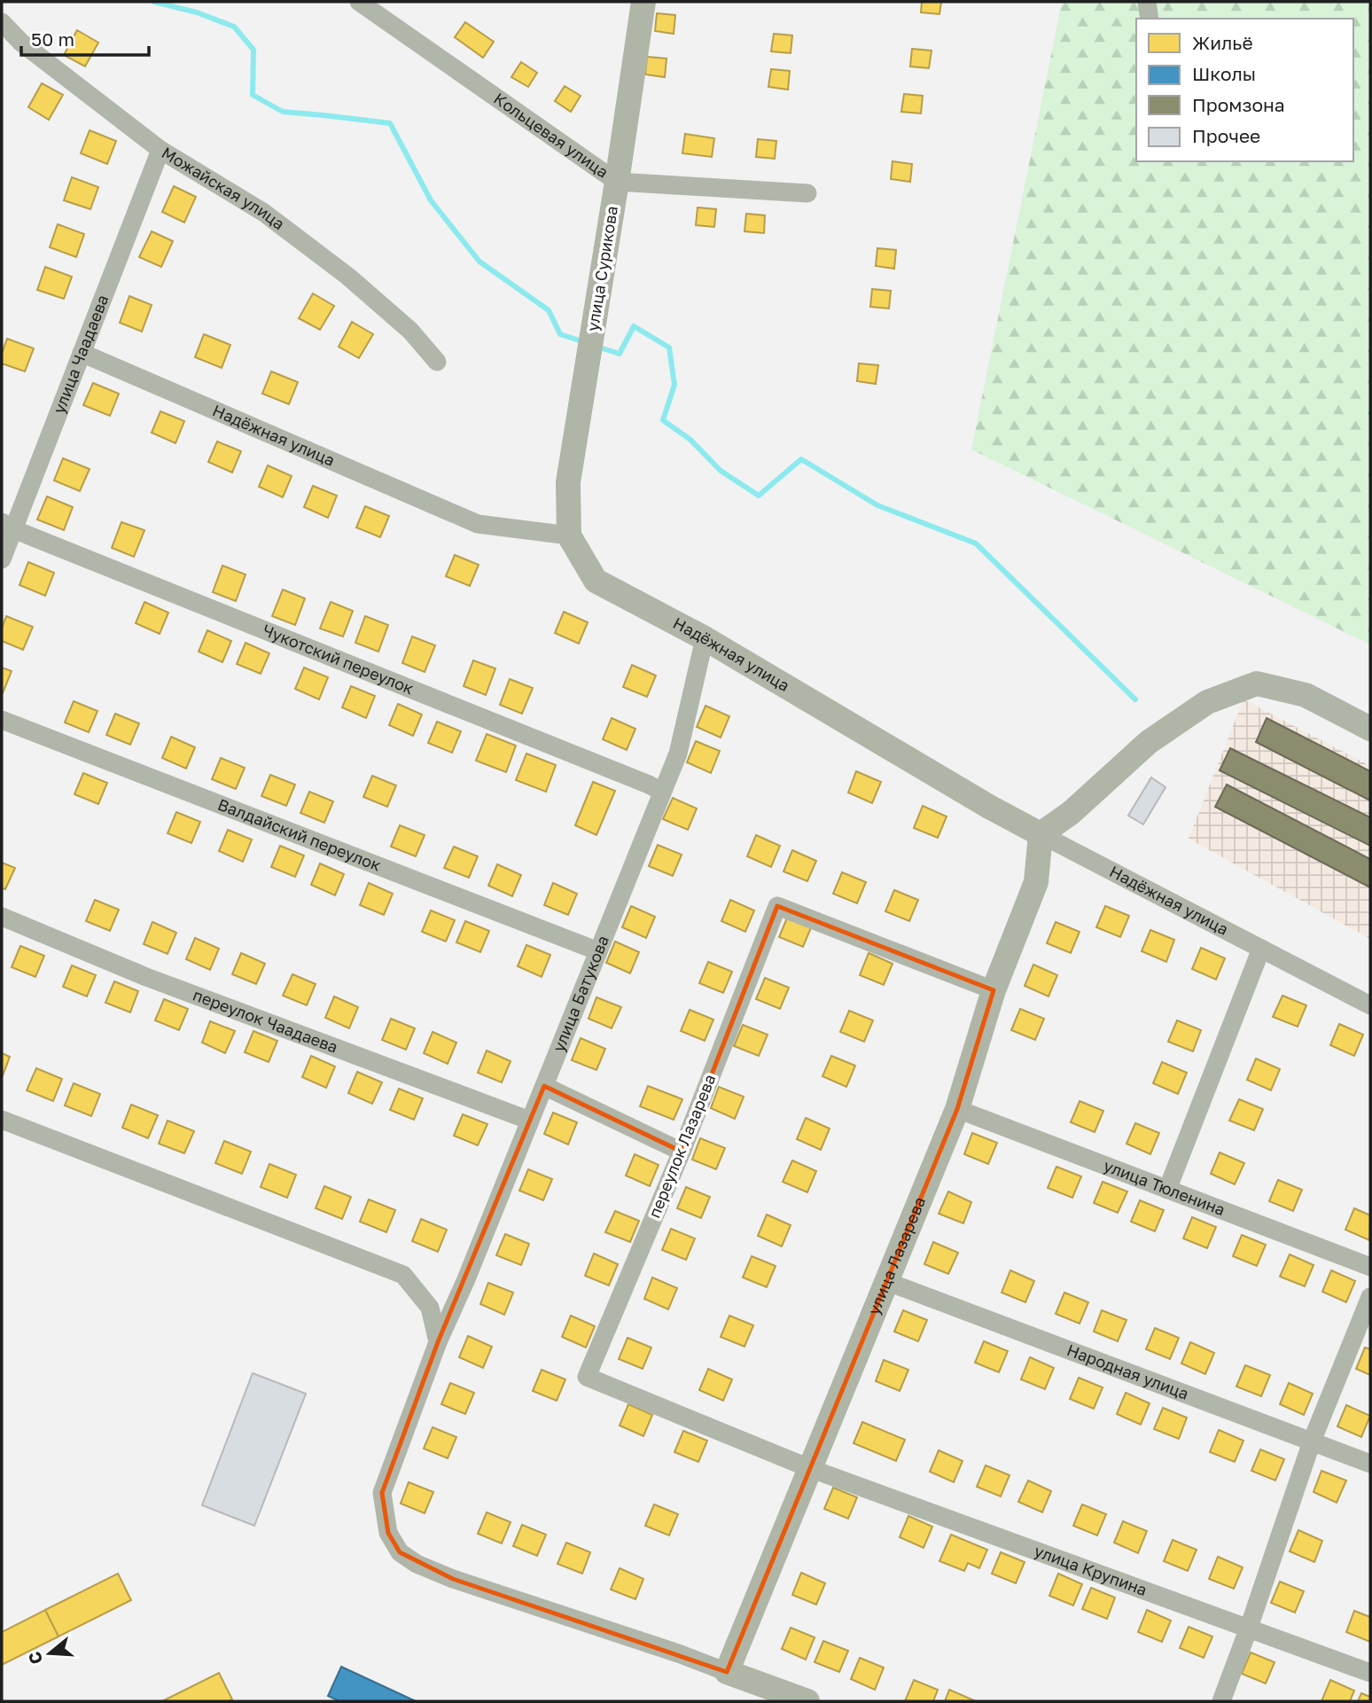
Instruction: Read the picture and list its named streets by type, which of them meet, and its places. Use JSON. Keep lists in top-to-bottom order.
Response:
{
  "streets": {
    "main road": ["улица Сурикова", "Надёжная улица", "улица Лазарева"],
    "street": [
      "Кольцевая улица",
      "Можайская улица",
      "улица Чаадаева",
      "Чукотский переулок",
      "Валдайский переулок",
      "улица Батукова",
      "переулок Чаадаева",
      "переулок Лазарева",
      "улица Тюленина",
      "Народная улица",
      "улица Крупина"
    ]
  },
  "crossings": [
    ["Кольцевая улица", "улица Сурикова"],
    ["Можайская улица", "улица Чаадаева"],
    ["улица Сурикова", "Надёжная улица"],
    ["улица Чаадаева", "Надёжная улица"],
    ["улица Чаадаева", "Чукотский переулок"],
    ["Надёжная улица", "улица Батукова"],
    ["Надёжная улица", "улица Лазарева"],
    ["Чукотский переулок", "улица Батукова"],
    ["Валдайский переулок", "улица Батукова"],
    ["улица Батукова", "переулок Чаадаева"],
    ["улица Батукова", "улица Лазарева"],
    ["переулок Лазарева", "улица Лазарева"],
    ["переулок Лазарева", "улица Крупина"],
    ["улица Тюленина", "улица Лазарева"],
    ["улица Лазарева", "Народная улица"],
    ["улица Лазарева", "улица Крупина"]
  ],
  "legend": [
    "Жильё",
    "Школы",
    "Промзона",
    "Прочее"
  ],
  "scale_bar": "50 m",
  "north": "left"
}
